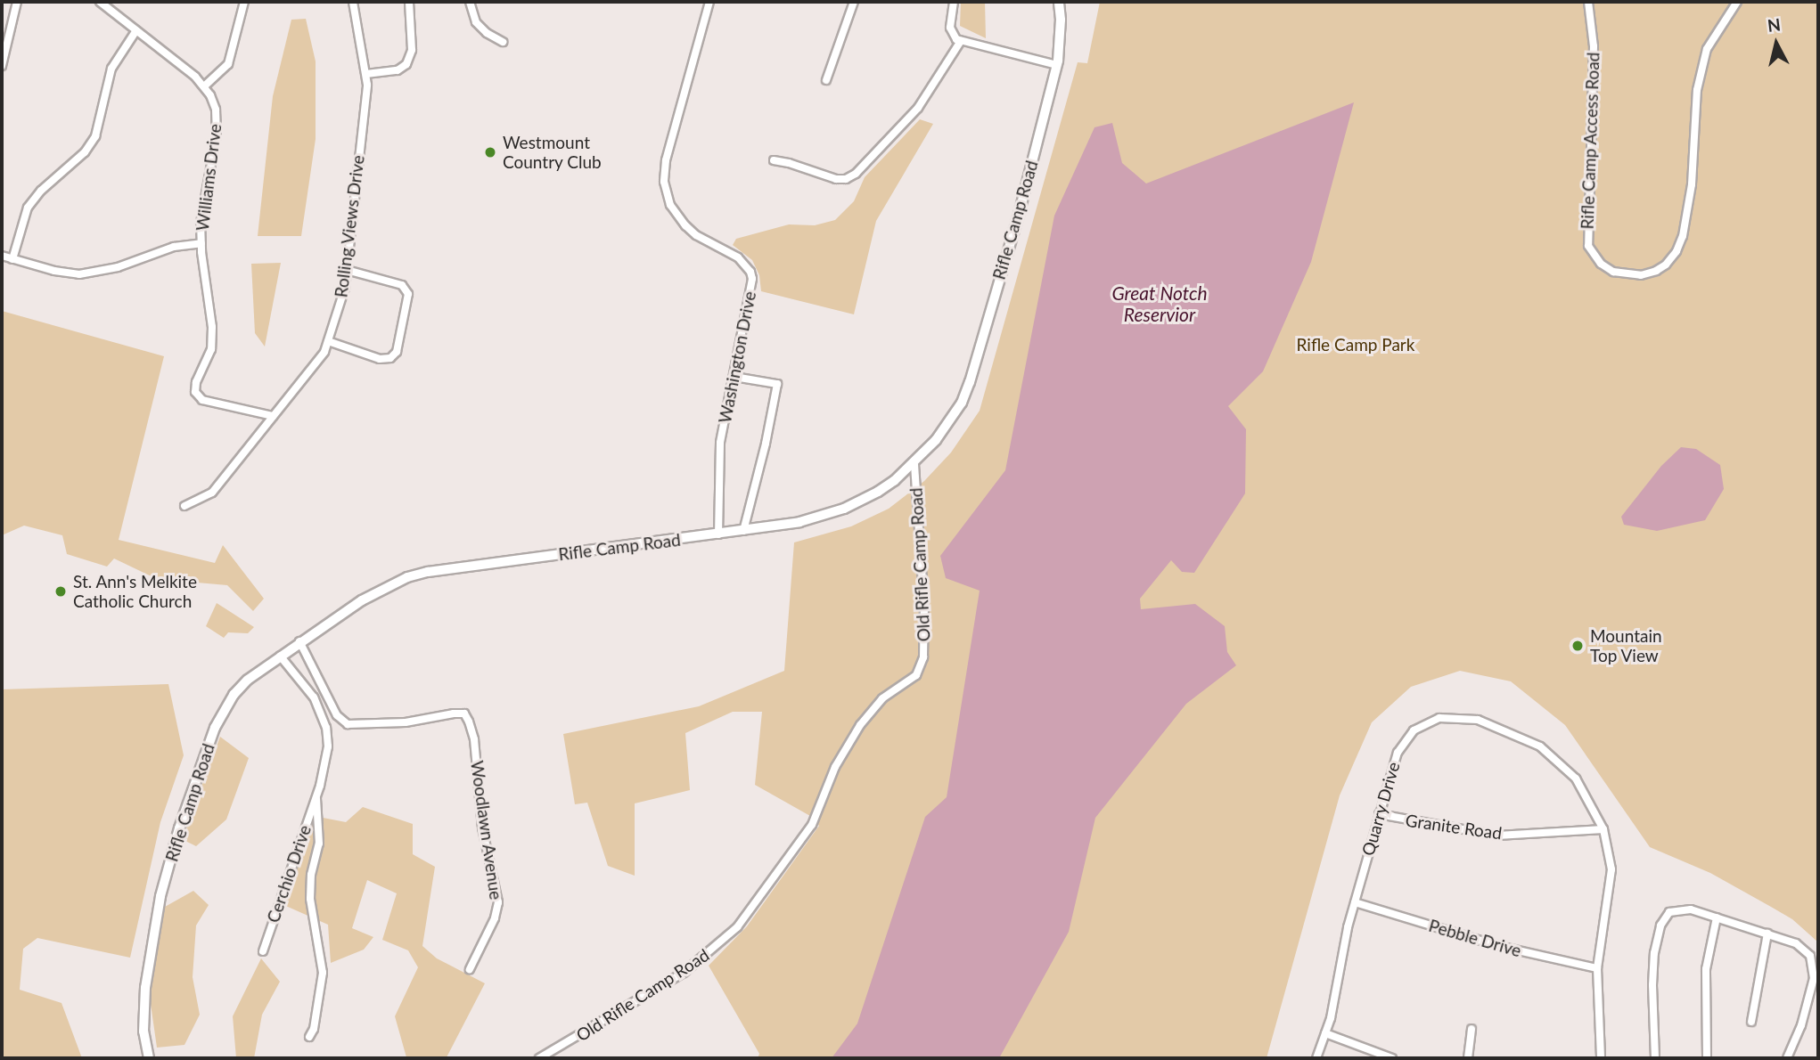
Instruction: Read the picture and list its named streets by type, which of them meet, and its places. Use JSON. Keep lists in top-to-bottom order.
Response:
{
  "streets": {
    "street": [
      "Rifle Camp Access Road",
      "Williams Drive",
      "Rifle Camp Road",
      "Rolling Views Drive",
      "Washington Drive",
      "Old Rifle Camp Road",
      "Quarry Drive",
      "Granite Road",
      "Woodlawn Avenue",
      "Cerchio Drive",
      "Pebble Drive"
    ]
  },
  "crossings": [
    ["Williams Drive", "Rolling Views Drive"],
    ["Rifle Camp Road", "Washington Drive"],
    ["Rifle Camp Road", "Old Rifle Camp Road"],
    ["Rifle Camp Road", "Woodlawn Avenue"],
    ["Rifle Camp Road", "Cerchio Drive"],
    ["Quarry Drive", "Granite Road"],
    ["Quarry Drive", "Pebble Drive"]
  ],
  "water": ["Great Notch Reservior"],
  "parks": ["Rifle Camp Park"],
  "places": ["Westmount Country Club", "St. Ann's Melkite Catholic Church", "Mountain Top View"],
  "north": "top"
}
